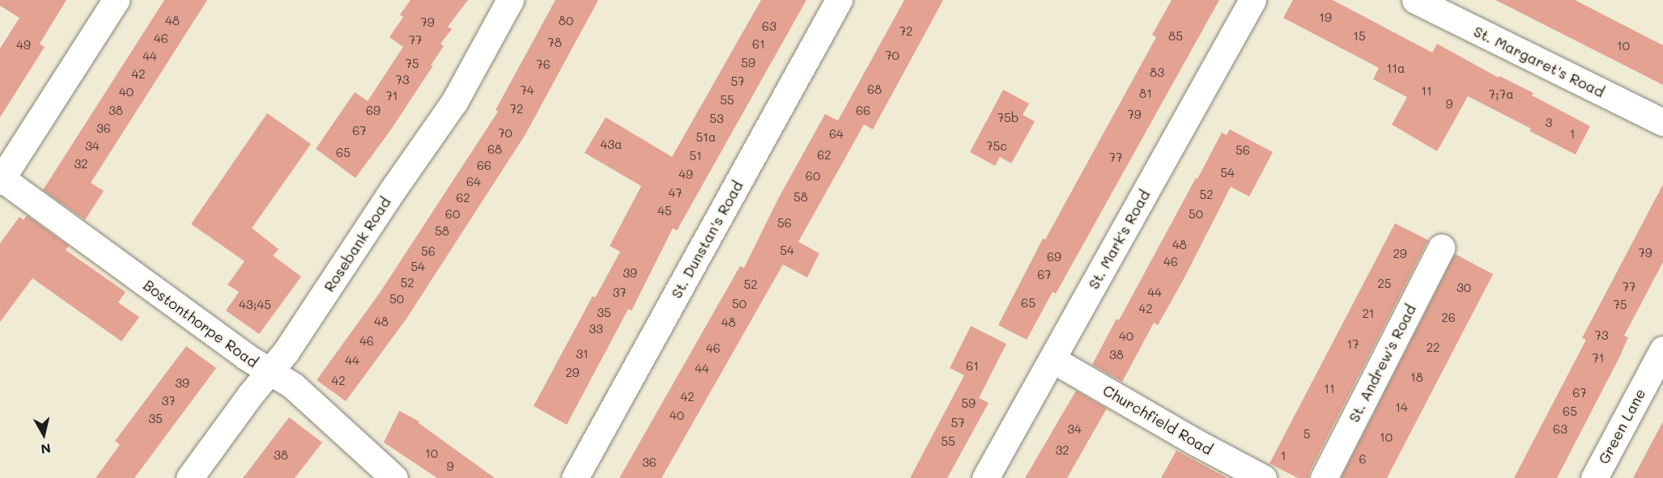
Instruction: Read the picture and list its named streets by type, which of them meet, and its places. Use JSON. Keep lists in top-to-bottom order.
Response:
{
  "streets": {
    "street": [
      "St. Margaret's Road",
      "St. Dunstan's Road",
      "St. Mark's Road",
      "Rosebank Road",
      "Bostonthorpe Road",
      "St. Andrew's Road",
      "Churchfield Road",
      "Green Lane"
    ]
  },
  "crossings": [
    ["St. Mark's Road", "Churchfield Road"],
    ["Rosebank Road", "Bostonthorpe Road"]
  ],
  "house_numbers": [
    "19",
    "48",
    "80",
    "79",
    "63",
    "72",
    "85",
    "15",
    "46",
    "77",
    "78",
    "61",
    "49",
    "10",
    "70",
    "44",
    "59",
    "75",
    "76",
    "11a",
    "83",
    "42",
    "73",
    "57",
    "68",
    "74",
    "11",
    "40",
    "81",
    "7;7a",
    "71",
    "55",
    "9",
    "72",
    "38",
    "69",
    "66",
    "79",
    "75b",
    "53",
    "3",
    "36",
    "67",
    "70",
    "64",
    "1",
    "51a",
    "43a",
    "34",
    "75c",
    "68",
    "56",
    "65",
    "62",
    "51",
    "77",
    "32",
    "66",
    "54",
    "49",
    "60",
    "64",
    "47",
    "52",
    "58",
    "62",
    "45",
    "60",
    "50",
    "56",
    "58",
    "48",
    "54",
    "56",
    "79",
    "29",
    "69",
    "46",
    "54",
    "39",
    "67",
    "52",
    "25",
    "52",
    "77",
    "30",
    "37",
    "44",
    "50",
    "65",
    "50",
    "43;45",
    "75",
    "42",
    "35",
    "21",
    "26",
    "48",
    "48",
    "33",
    "73",
    "40",
    "46",
    "17",
    "22",
    "46",
    "31",
    "38",
    "71",
    "44",
    "61",
    "44",
    "29",
    "18",
    "42",
    "39",
    "11",
    "67",
    "42",
    "37",
    "59",
    "14",
    "65",
    "40",
    "35",
    "57",
    "34",
    "63",
    "5",
    "10",
    "55",
    "32",
    "10",
    "38",
    "1",
    "6",
    "36",
    "9"
  ],
  "north": "bottom"
}
